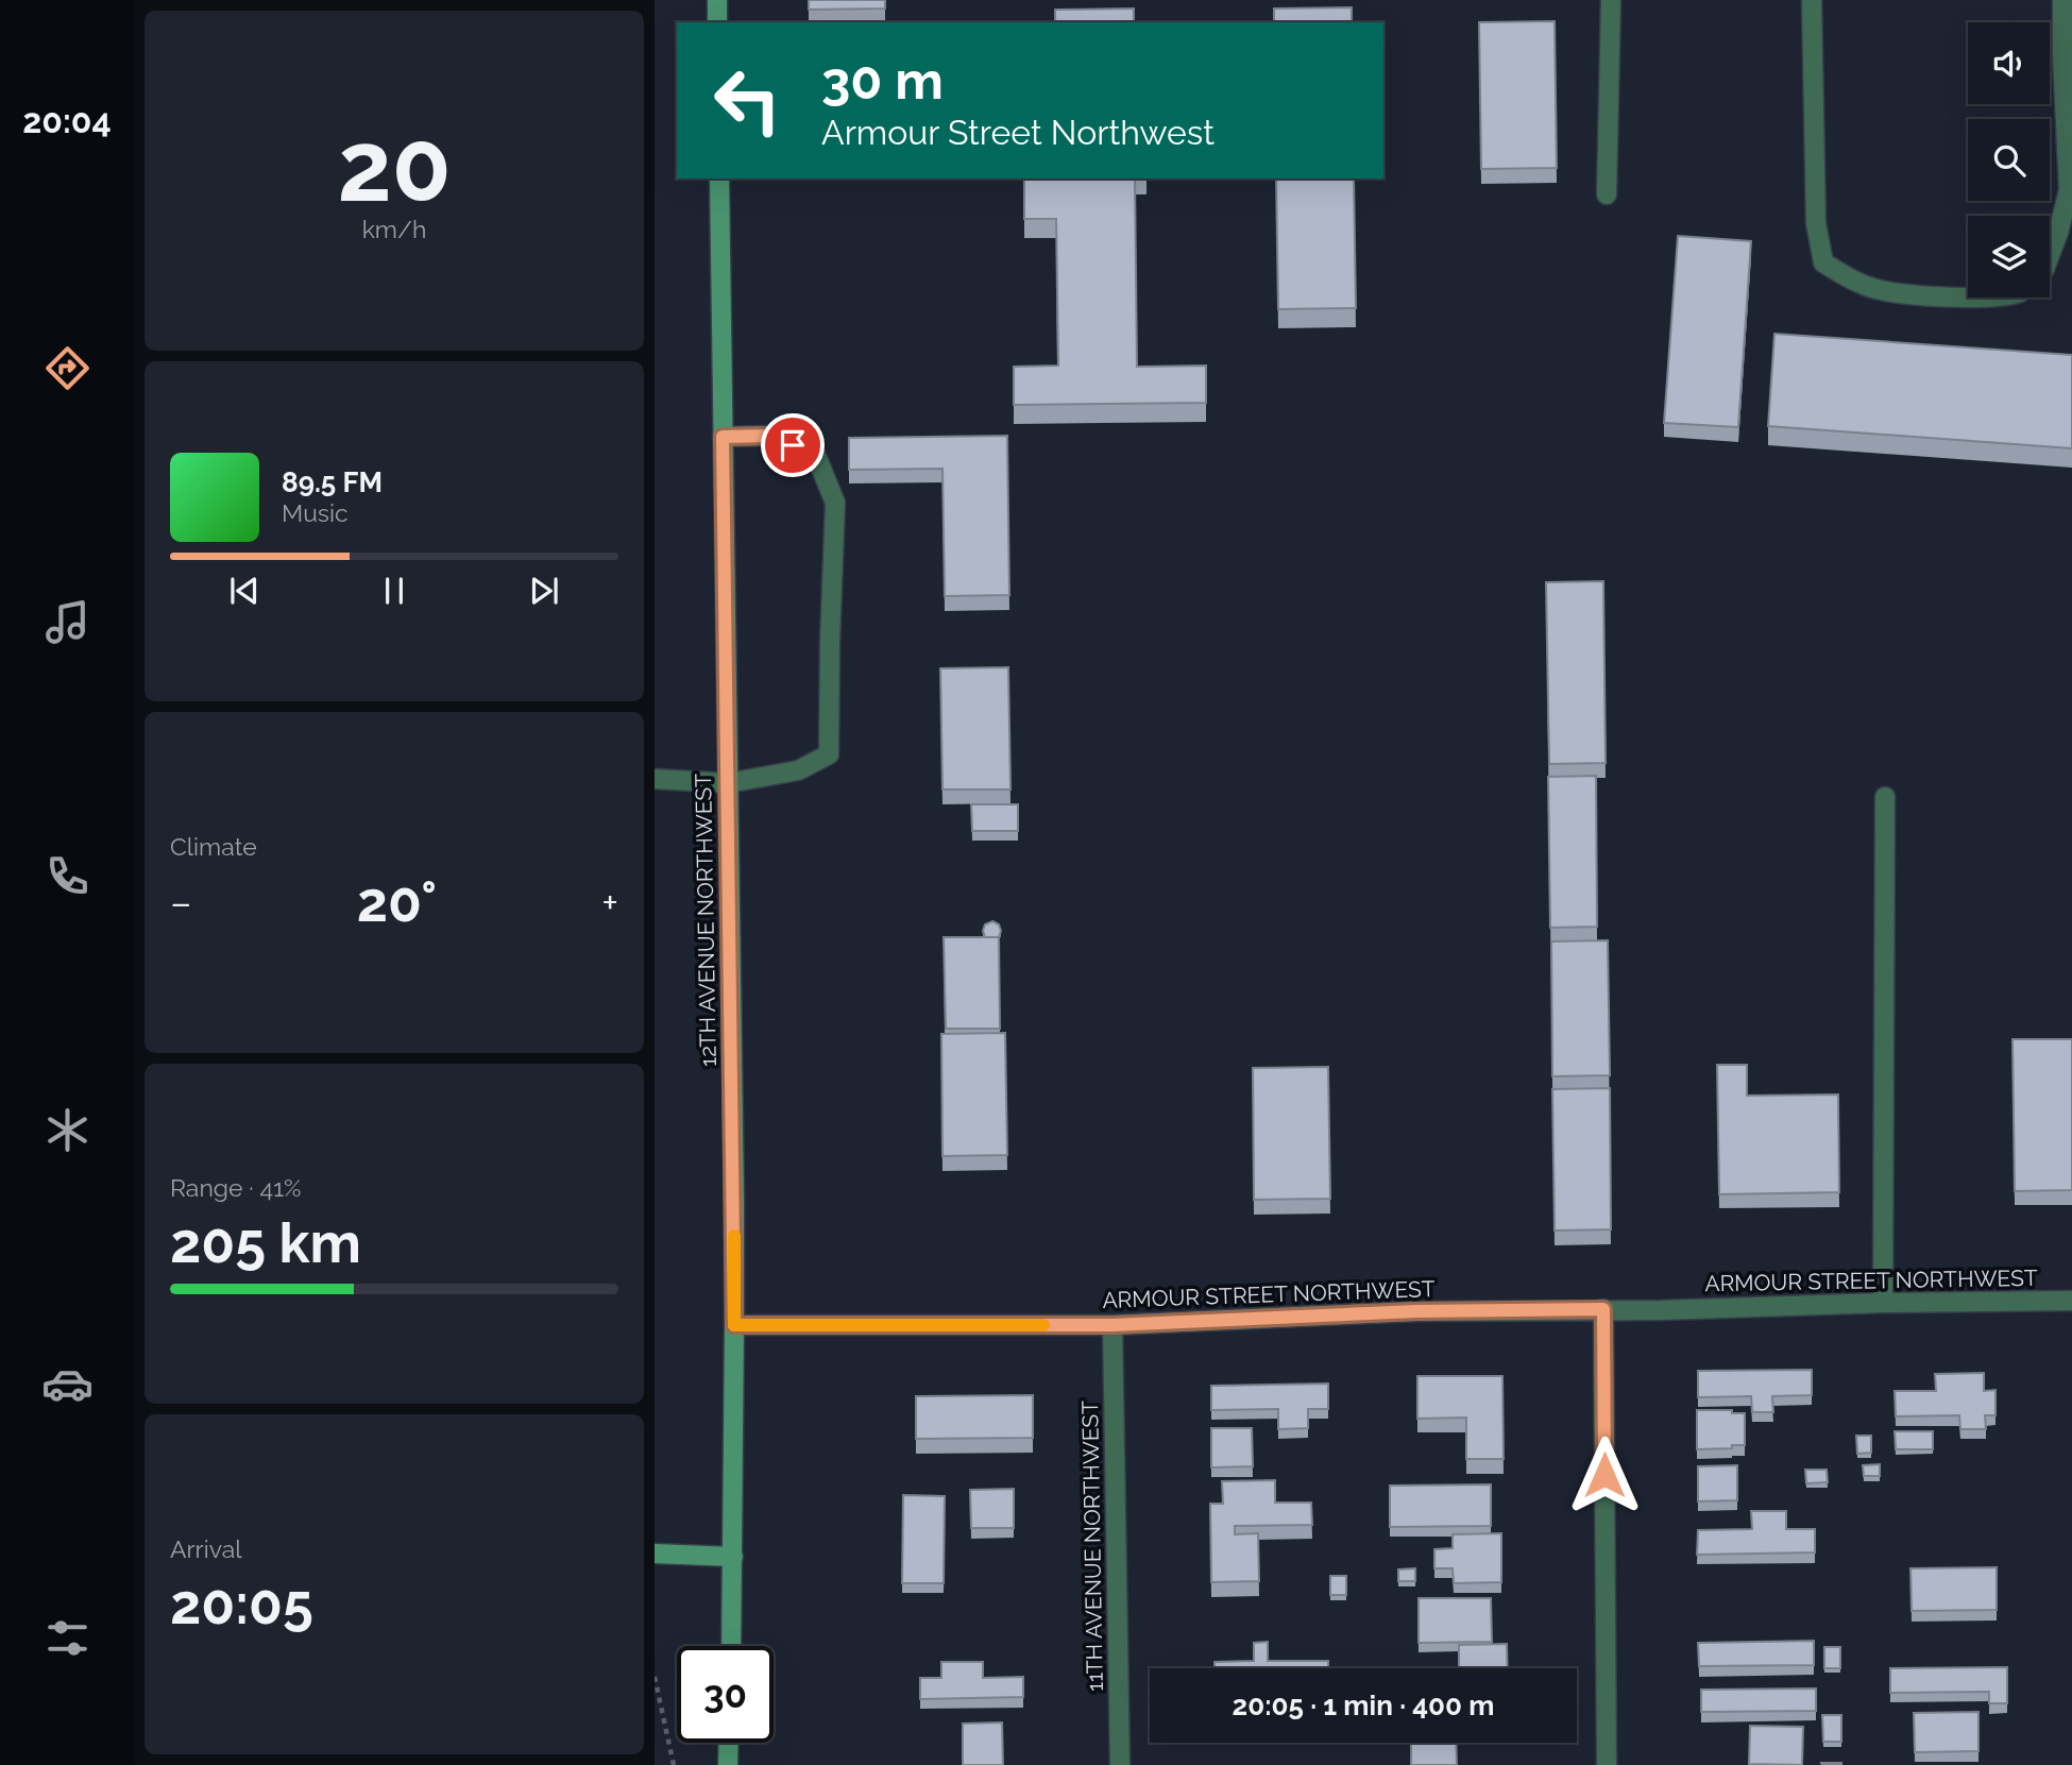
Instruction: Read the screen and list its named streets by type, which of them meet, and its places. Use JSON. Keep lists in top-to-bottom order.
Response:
{
  "streets": {
    "main road": ["12TH AVENUE NORTHWEST"],
    "street": ["ARMOUR STREET NORTHWEST", "11TH AVENUE NORTHWEST"]
  },
  "crossings": [
    ["12TH AVENUE NORTHWEST", "ARMOUR STREET NORTHWEST"],
    ["ARMOUR STREET NORTHWEST", "11TH AVENUE NORTHWEST"]
  ],
  "page": {
    "tabs": "20:04",
    "tile": [
      ["20", "km/h"],
      "Climate",
      ["Range · 41%", "205 km"],
      ["Arrival", "20:05"]
    ],
    "turn": ["30 m", "Armour Street Northwest"],
    "song": ["89.5 FM", "Music"],
    "heat": ["−", "20°", "+"],
    "limit": "30",
    "trip": "20:05 · 1 min · 400 m"
  }
}
